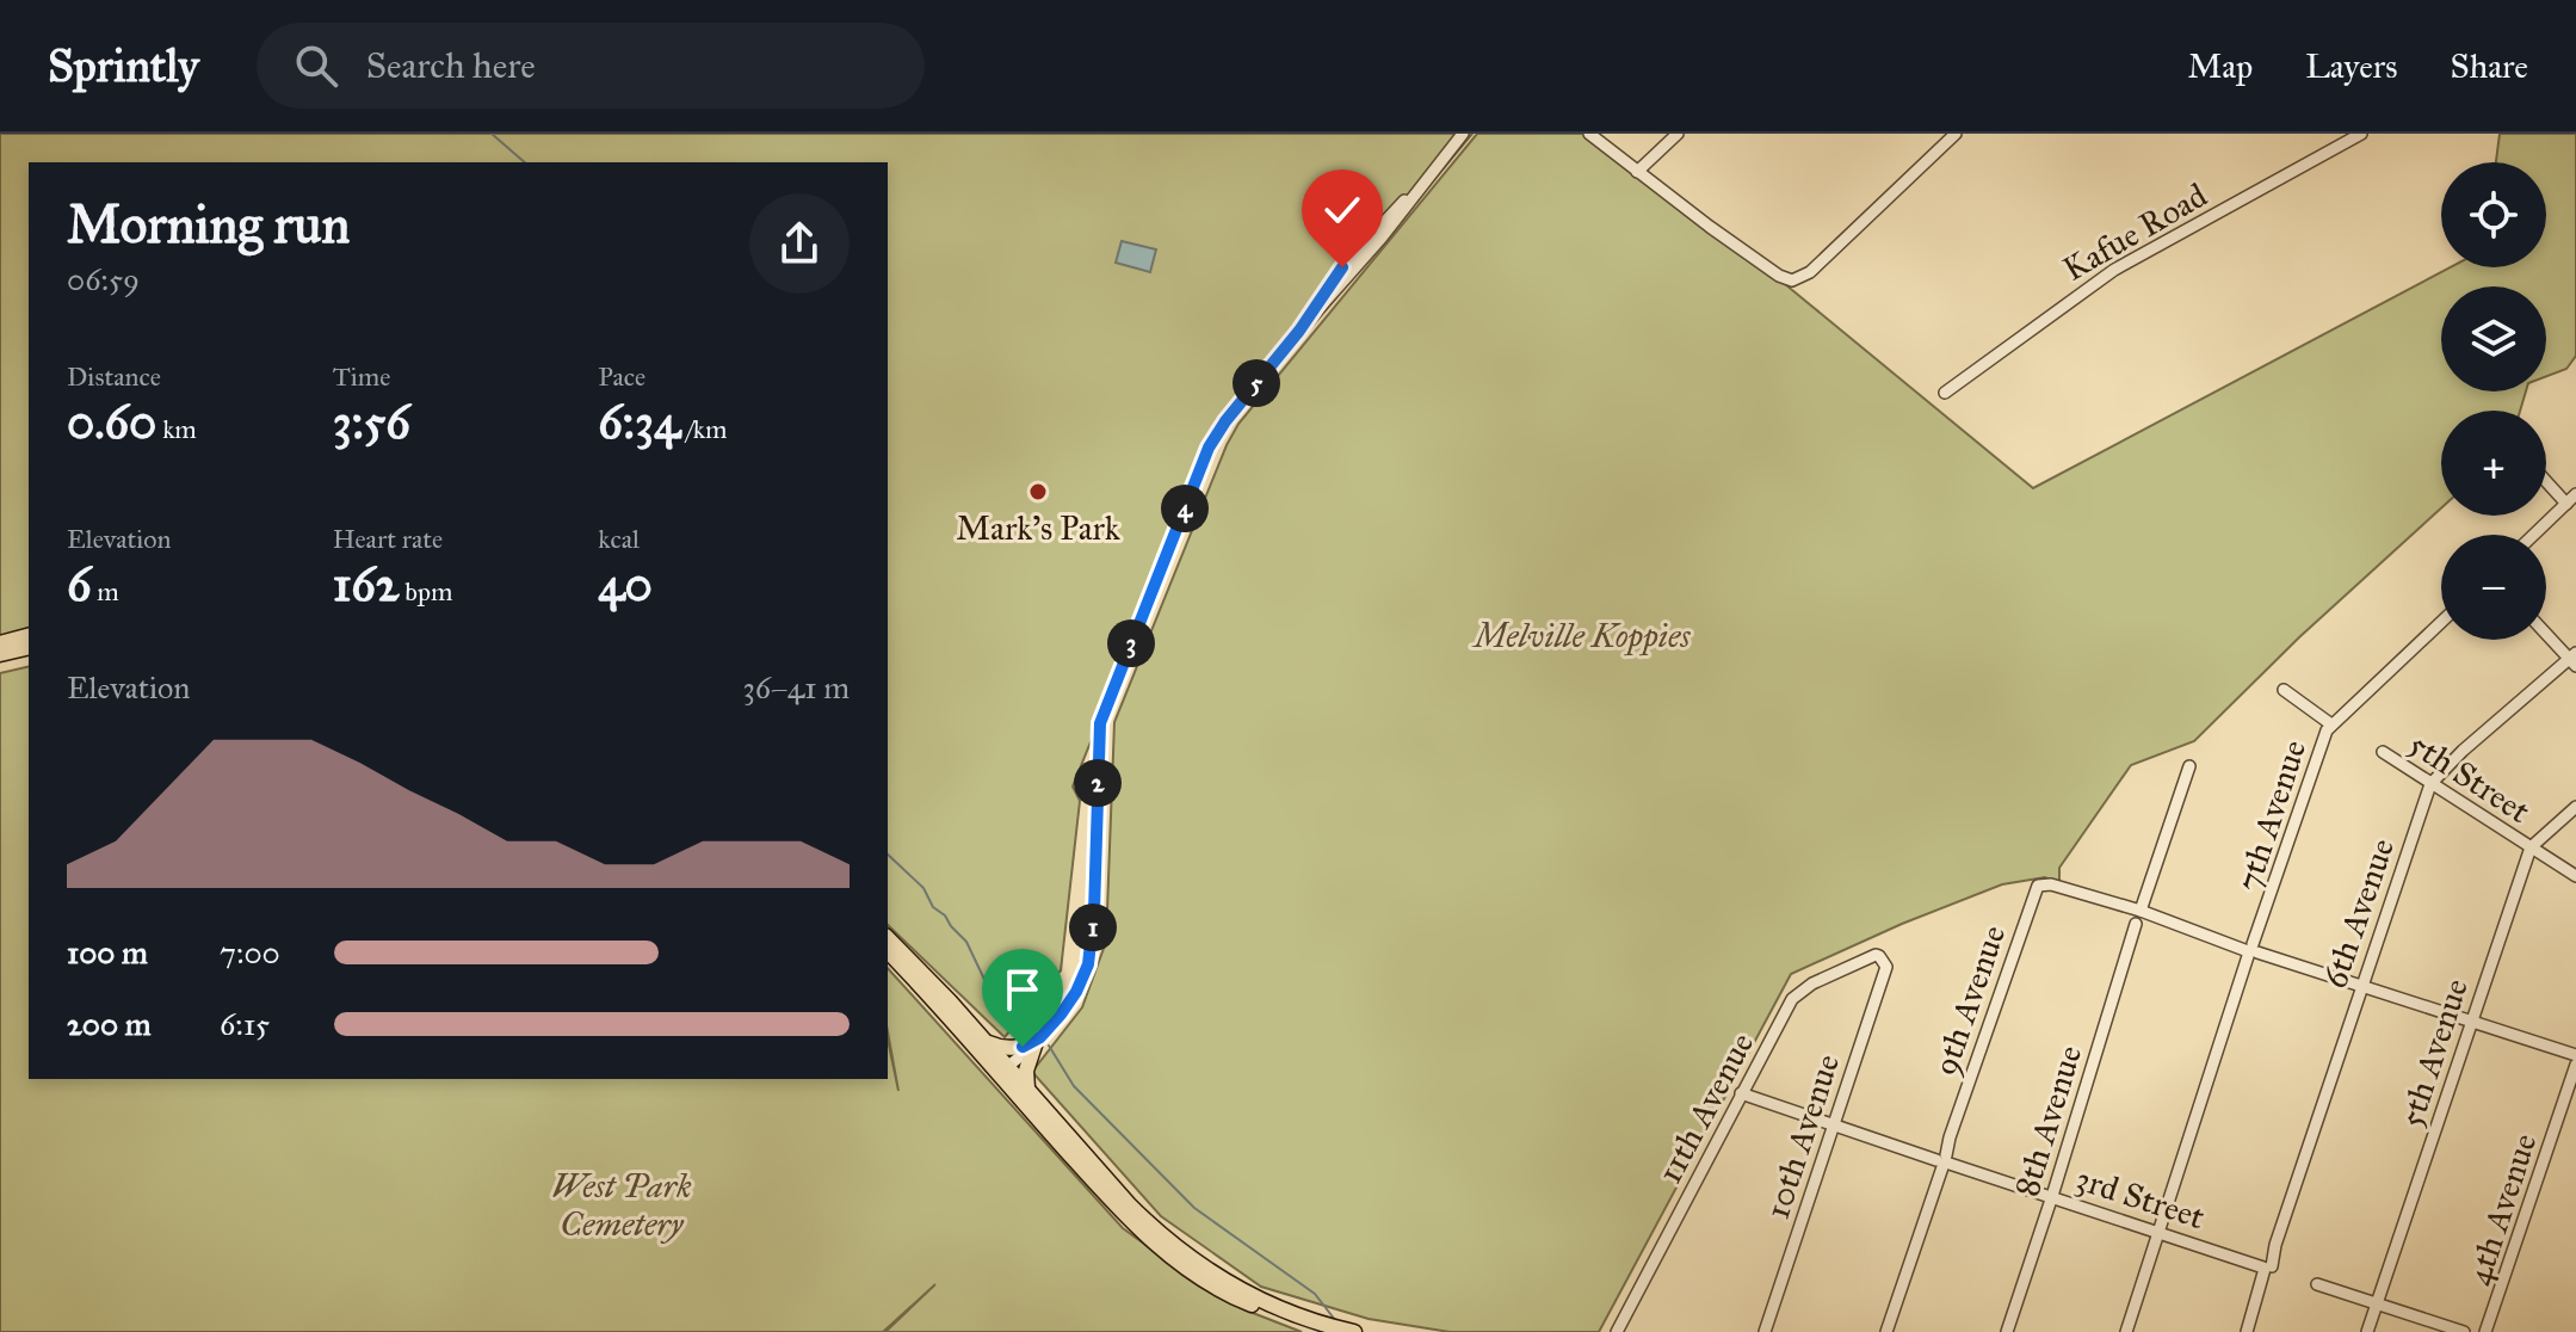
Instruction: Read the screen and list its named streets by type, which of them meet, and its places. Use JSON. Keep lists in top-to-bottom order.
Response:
{
  "streets": {
    "street": [
      "Kafue Road",
      "5th Street",
      "7th Avenue",
      "6th Avenue",
      "9th Avenue",
      "5th Avenue",
      "11th Avenue",
      "8th Avenue",
      "10th Avenue",
      "3rd Street",
      "4th Avenue"
    ]
  },
  "crossings": [
    ["5th Street", "6th Avenue"],
    ["5th Street", "5th Avenue"],
    ["7th Avenue", "3rd Street"],
    ["6th Avenue", "3rd Street"],
    ["9th Avenue", "8th Avenue"],
    ["9th Avenue", "3rd Street"],
    ["11th Avenue", "10th Avenue"],
    ["11th Avenue", "3rd Street"],
    ["8th Avenue", "3rd Street"],
    ["10th Avenue", "3rd Street"]
  ],
  "parks": ["Melville Koppies", "West Park Cemetery"],
  "places": ["Mark's Park"],
  "page": {
    "header": "Sprintly",
    "search": "Search here",
    "nav": ["Map", "Layers", "Share"],
    "map_buttons": ["+", "−"],
    "heading": ["Morning run", "06:59"],
    "stats": [
      ["Distance", "0.60 km"],
      ["Time", "3:56"],
      ["Pace", "6:34 /km"],
      ["Elevation", "6 m"],
      ["Heart rate", "162 bpm"],
      ["kcal", "40"]
    ],
    "pins": [
      "5",
      "4",
      "3",
      "2",
      "1"
    ],
    "chart": ["Elevation", "36–41 m"],
    "list": [
      {
        "name": "100 m",
        "note": "7:00"
      },
      {
        "name": "200 m",
        "note": "6:15"
      }
    ]
  }
}
